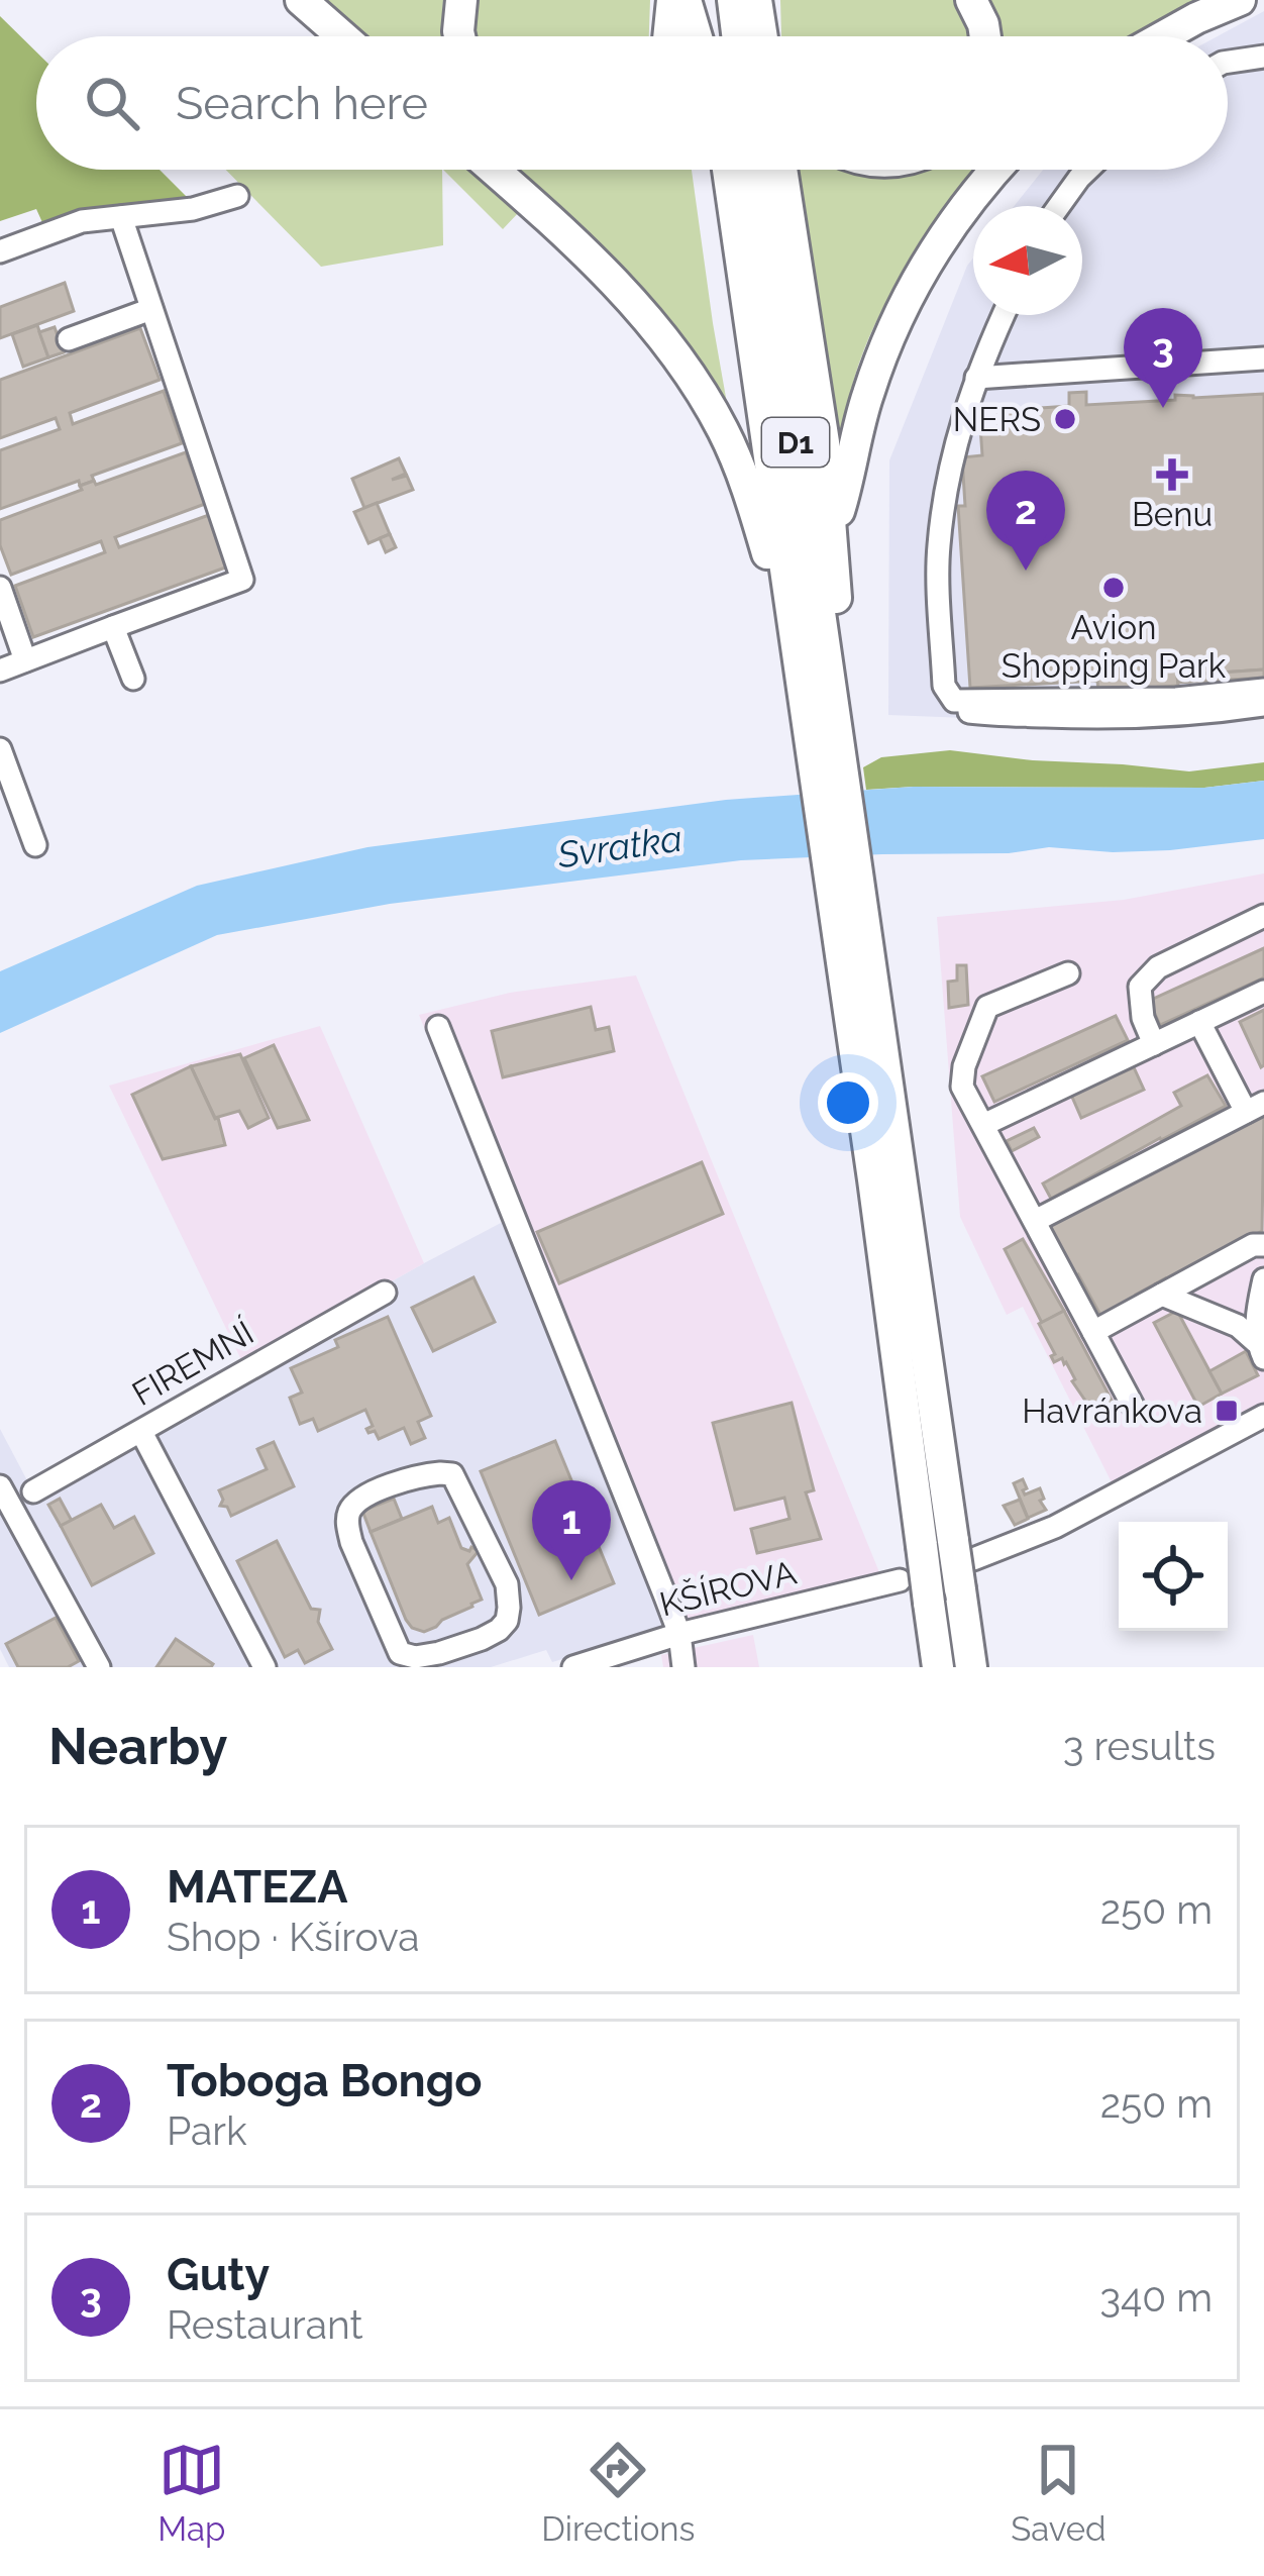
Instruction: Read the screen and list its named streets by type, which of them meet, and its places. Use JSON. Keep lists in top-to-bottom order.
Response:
{
  "streets": {
    "highway": ["D1"],
    "street": ["FIREMNÍ", "KŠÍROVA"]
  },
  "water": ["Svratka"],
  "places": {
    "other": ["NERS", "Avion Shopping Park"],
    "health": ["Benu"],
    "transit": ["Havránkova"]
  },
  "north": "left",
  "page": {
    "search": "Search here",
    "pins": ["3", "2", "1"],
    "heading": ["Nearby", "3 results"],
    "list": [
      {
        "mark": "1",
        "name": "MATEZA",
        "note": "Shop · Kšírova",
        "value": "250 m"
      },
      {
        "mark": "2",
        "name": "Toboga Bongo",
        "note": "Park",
        "value": "250 m"
      },
      {
        "mark": "3",
        "name": "Guty",
        "note": "Restaurant",
        "value": "340 m"
      }
    ],
    "nav": ["Map", "Directions", "Saved"]
  }
}
